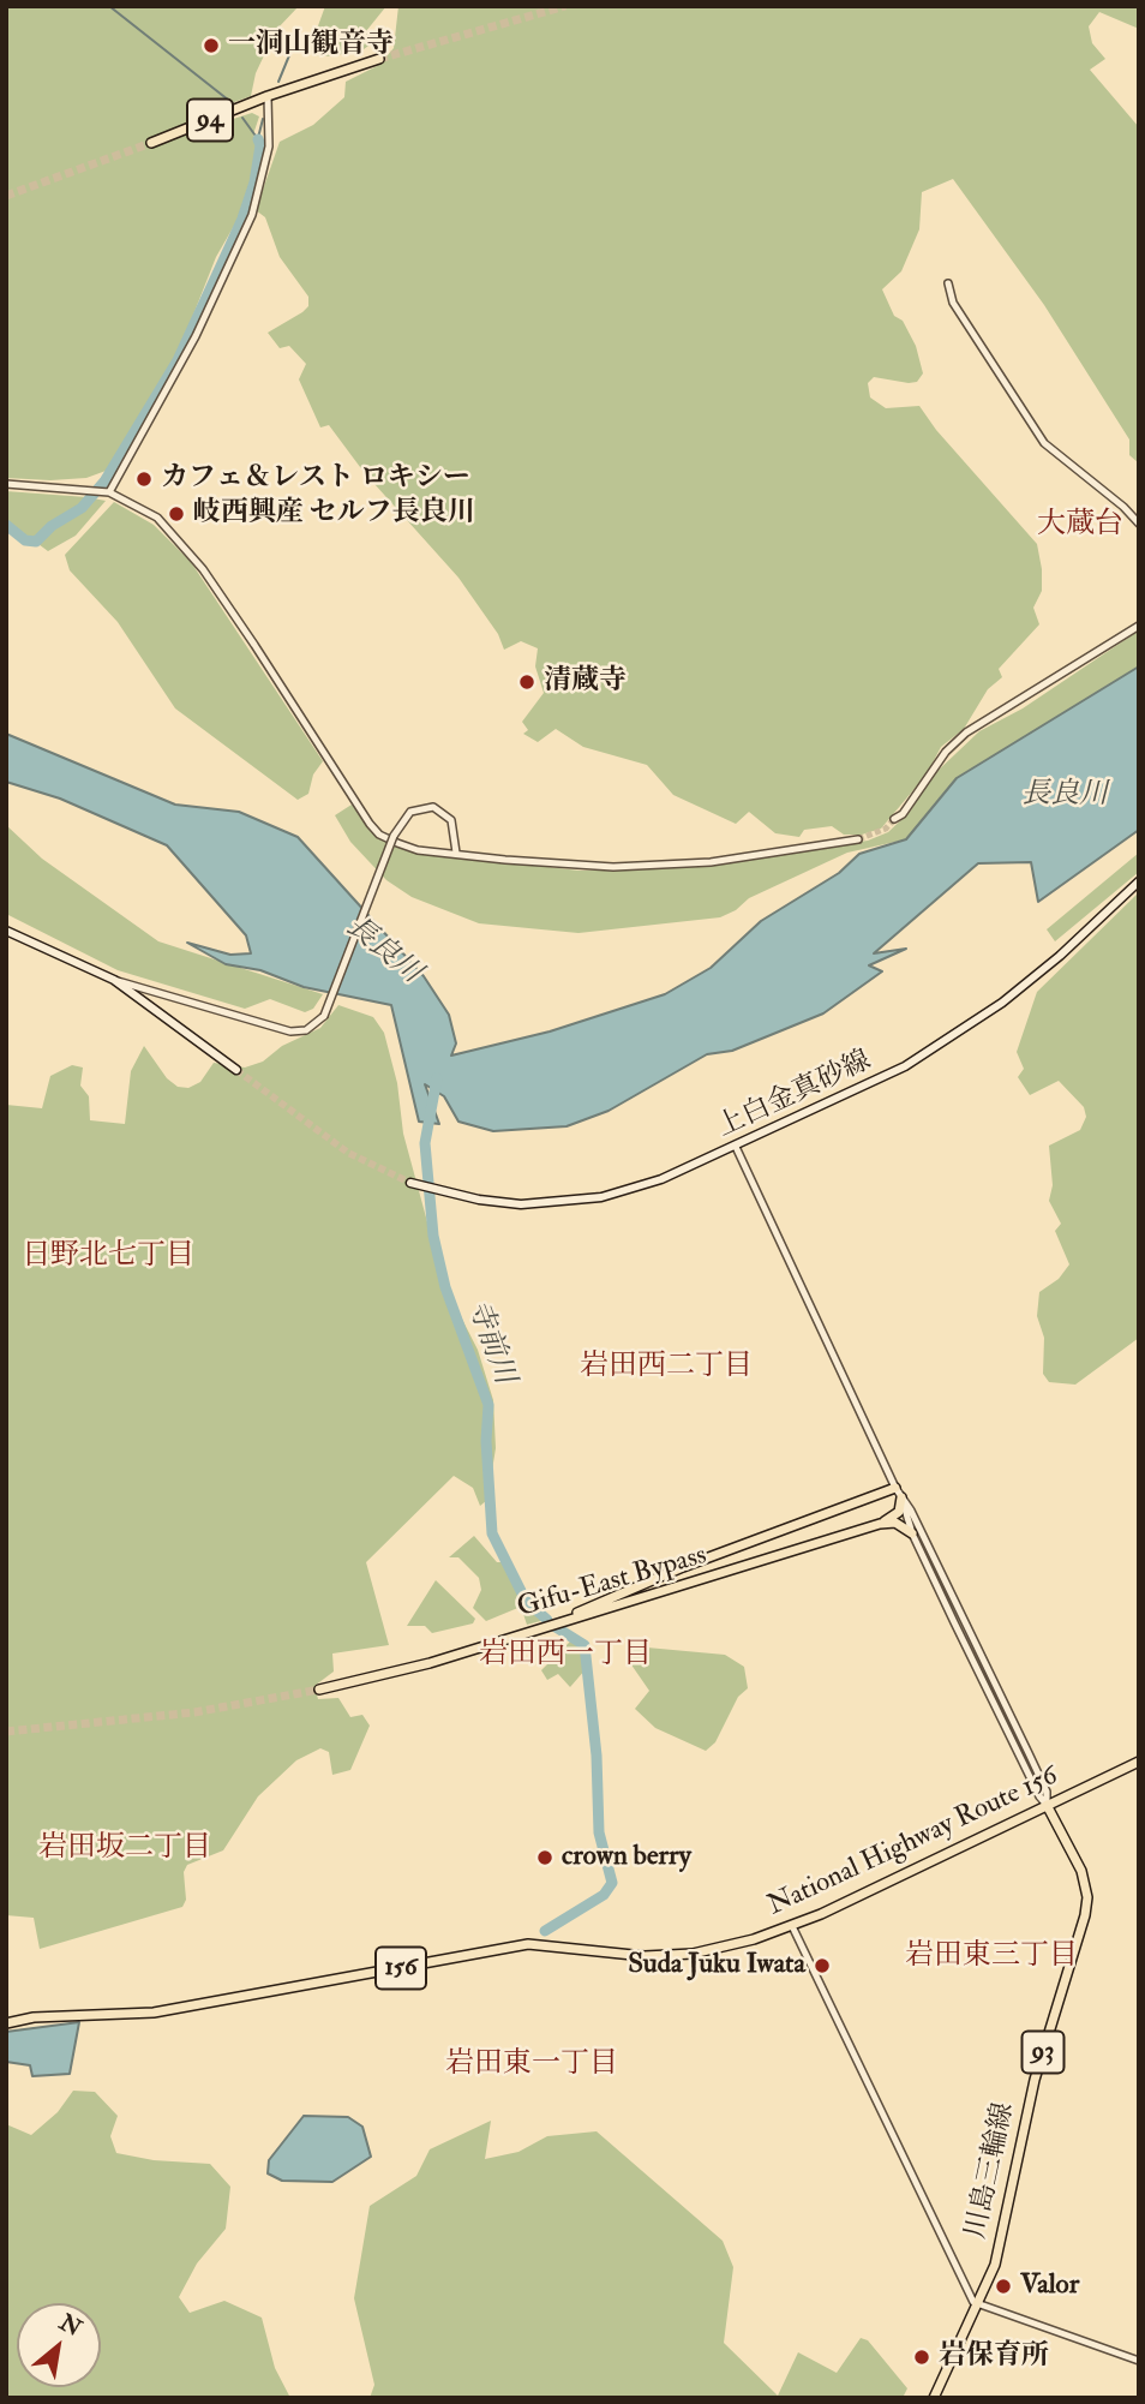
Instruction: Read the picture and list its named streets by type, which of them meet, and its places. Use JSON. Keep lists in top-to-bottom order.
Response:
{
  "streets": {
    "main road": [
      "94",
      "上白金真砂線",
      "Gifu-East Bypass",
      "National Highway Route 156",
      "156",
      "93",
      "川島三輪線"
    ]
  },
  "crossings": [
    ["National Highway Route 156", "川島三輪線"]
  ],
  "districts": [
    "大蔵台",
    "日野北七丁目",
    "岩田西二丁目",
    "岩田西一丁目",
    "岩田坂二丁目",
    "岩田東三丁目",
    "岩田東一丁目"
  ],
  "water": ["長良川", "寺前川"],
  "places": [
    "一洞山観音寺",
    "カフェ＆レスト ロキシー",
    "岐西興産 セルフ長良川",
    "清蔵寺",
    "crown berry",
    "Suda Juku Iwata",
    "Valor",
    "岩保育所"
  ],
  "north": "top right"
}
